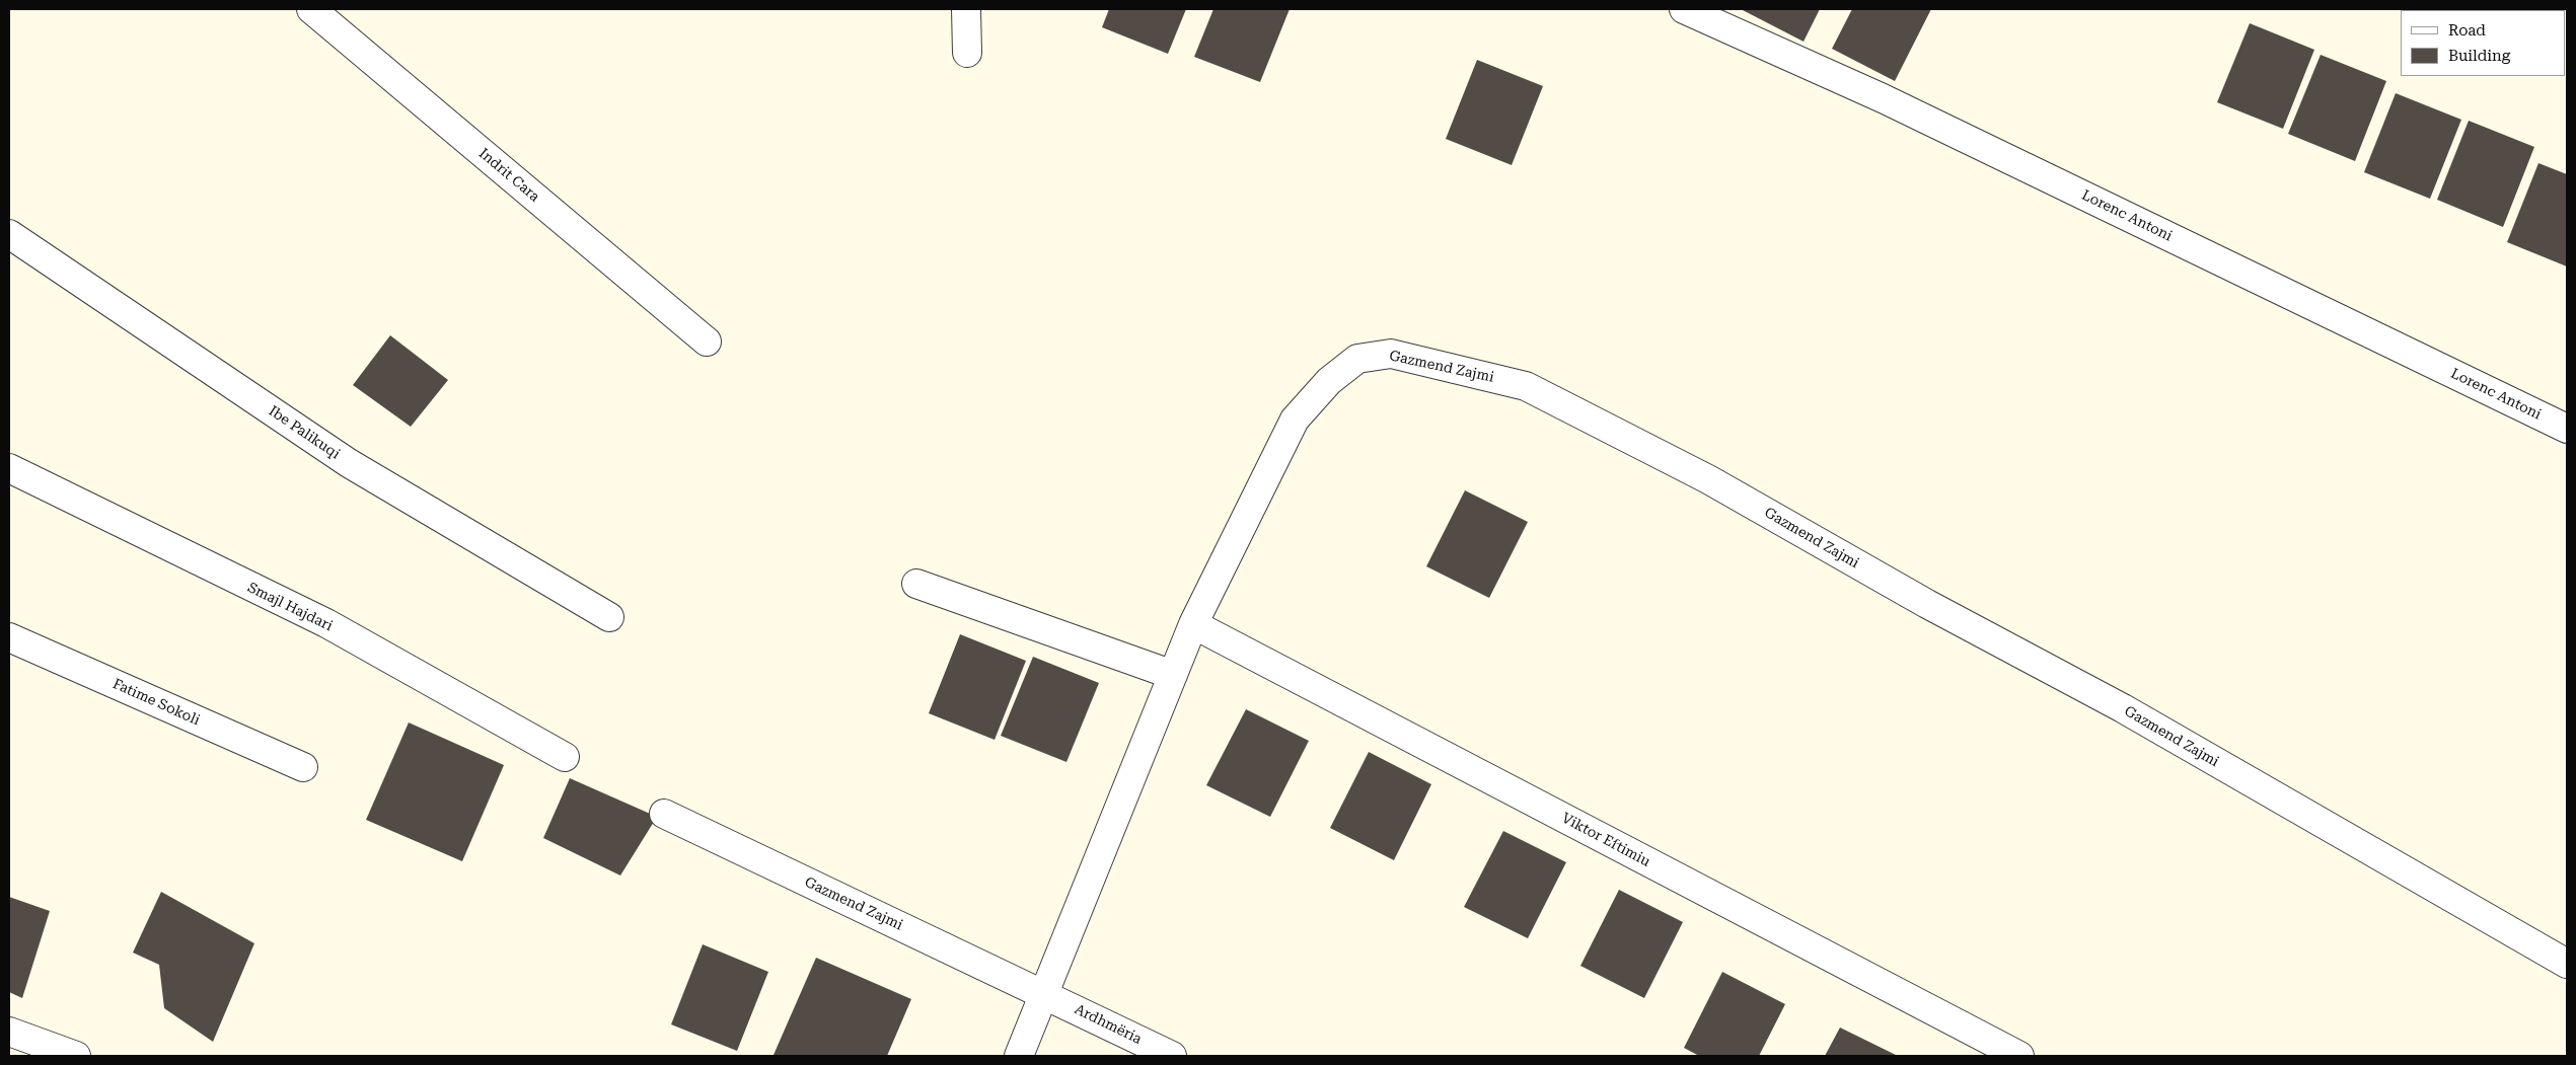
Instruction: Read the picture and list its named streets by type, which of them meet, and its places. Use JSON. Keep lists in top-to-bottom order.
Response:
{
  "streets": {
    "street": [
      "Indrit Cara",
      "Lorenc Antoni",
      "Gazmend Zajmi",
      "Ibe Palikuqi",
      "Smajl Hajdari",
      "Fatime Sokoli",
      "Viktor Eftimiu",
      "Ardhmëria"
    ]
  },
  "crossings": [
    ["Gazmend Zajmi", "Viktor Eftimiu"],
    ["Gazmend Zajmi", "Ardhmëria"]
  ],
  "legend": ["Road", "Building"]
}
